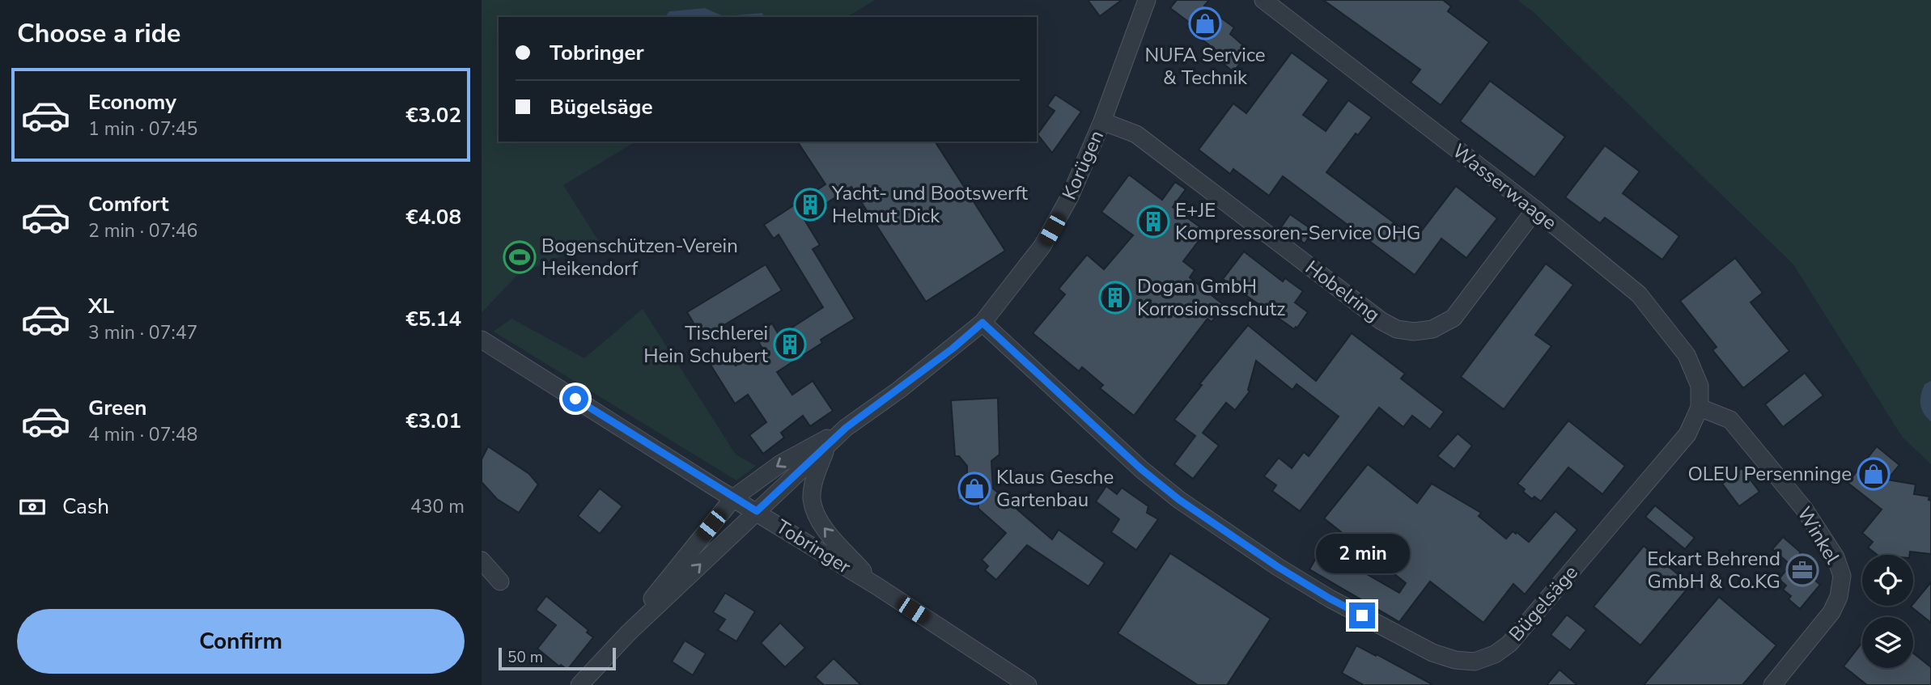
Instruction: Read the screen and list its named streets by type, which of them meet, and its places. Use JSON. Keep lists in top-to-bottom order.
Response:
{
  "streets": {
    "street": [
      "Korügen",
      "Wasserwaage",
      "Hobelring",
      "Winkel",
      "Tobringer",
      "Bügelsäge"
    ]
  },
  "crossings": [
    ["Korügen", "Hobelring"],
    ["Korügen", "Tobringer"],
    ["Korügen", "Bügelsäge"],
    ["Wasserwaage", "Hobelring"],
    ["Wasserwaage", "Winkel"],
    ["Wasserwaage", "Bügelsäge"],
    ["Winkel", "Bügelsäge"]
  ],
  "places": {
    "shop": ["NUFA Service & Technik", "OLEU Persenninge", "Klaus Gesche Gartenbau"],
    "building": [
      "Yacht- und Bootswerft Helmut Dick",
      "E+JE Kompressoren-Service OHG",
      "Dogan GmbH Korrosionsschutz",
      "Tischlerei Hein Schubert"
    ],
    "sports": ["Bogenschützen-Verein Heikendorf"],
    "office": ["Eckart Behrend GmbH & Co.KG"]
  },
  "scale_bar": "50 m",
  "page": {
    "heading": "Choose a ride",
    "banner": ["Tobringer", "Bügelsäge"],
    "list": [
      {
        "name": "Economy",
        "note": "1 min · 07:45",
        "value": "€3.02"
      },
      {
        "name": "Comfort",
        "note": "2 min · 07:46",
        "value": "€4.08"
      },
      {
        "name": "XL",
        "note": "3 min · 07:47",
        "value": "€5.14"
      },
      {
        "name": "Green",
        "note": "4 min · 07:48",
        "value": "€3.01"
      }
    ],
    "pay": ["Cash", "430 m"],
    "bubble": "2 min",
    "buttons": "Confirm",
    "scale": "50 m"
  }
}
